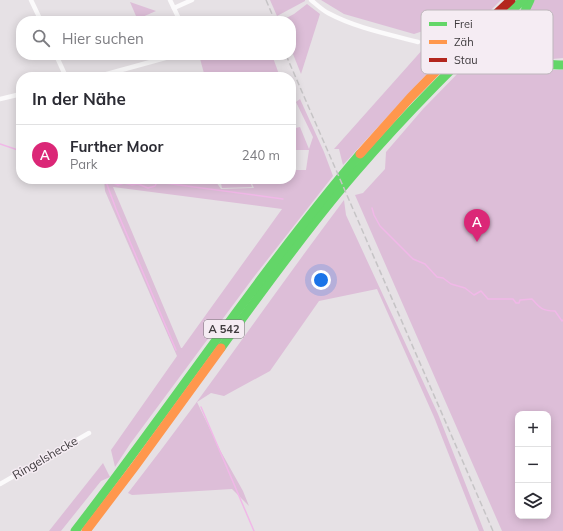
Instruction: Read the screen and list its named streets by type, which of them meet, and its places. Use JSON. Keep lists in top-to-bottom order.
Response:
{
  "streets": {
    "highway": ["A 542"],
    "street": ["Ringelshecke"]
  },
  "legend": ["Frei", "Zäh", "Stau"],
  "page": {
    "search": "Hier suchen",
    "heading": "In der Nähe",
    "list": [
      {
        "mark": "A",
        "name": "Further Moor",
        "note": "Park",
        "value": "240 m"
      }
    ],
    "pins": "A",
    "map_buttons": ["+", "−"]
  }
}
